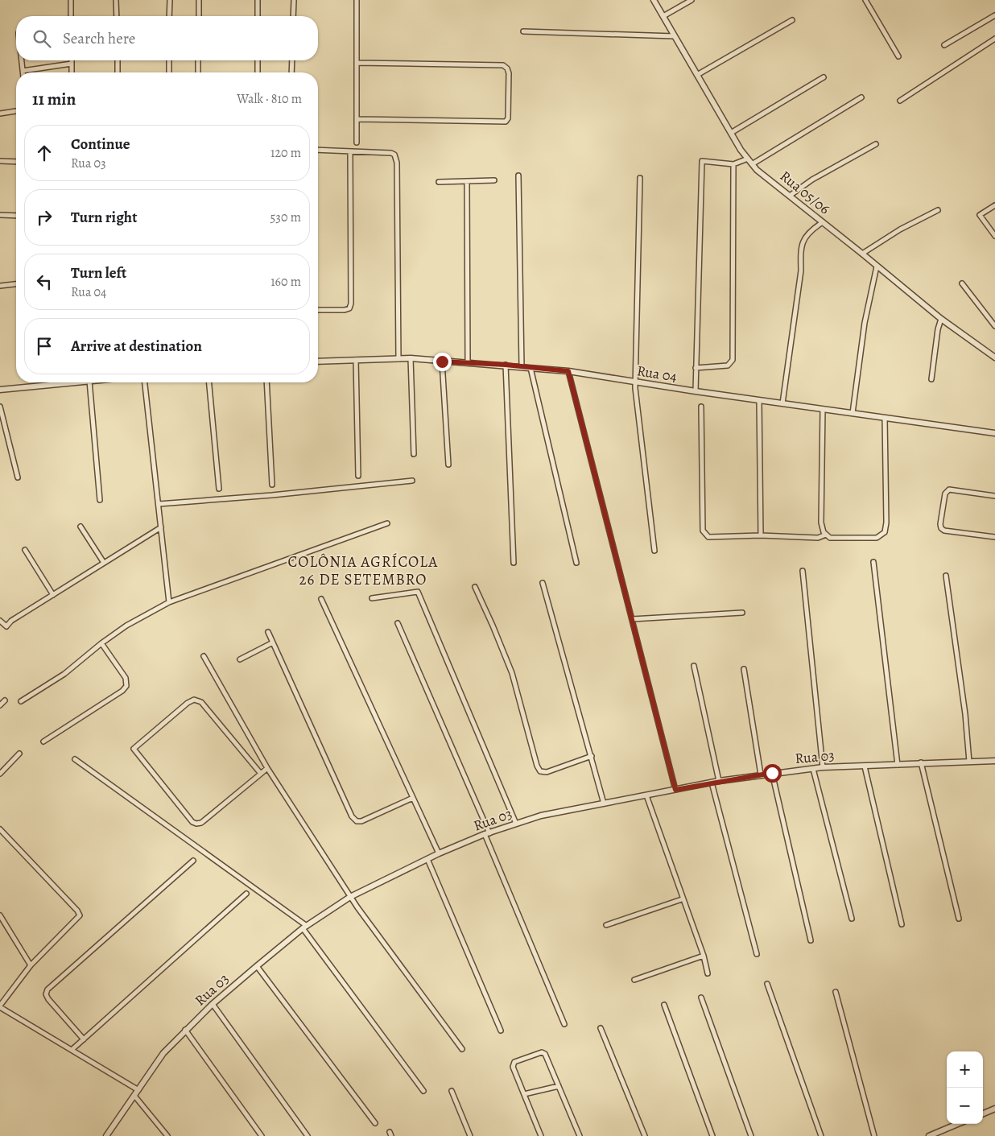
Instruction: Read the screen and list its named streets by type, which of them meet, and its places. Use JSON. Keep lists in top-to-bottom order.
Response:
{
  "streets": {
    "street": ["Rua 05/06", "Rua 04", "Rua 03"]
  },
  "districts": ["COLÔNIA AGRÍCOLA 26 DE SETEMBRO"],
  "page": {
    "search": "Search here",
    "heading": ["11 min", "Walk · 810 m"],
    "list": [
      ["Continue", "Rua 03", "120 m"],
      ["Turn right", "530 m"],
      ["Turn left", "Rua 04", "160 m"],
      "Arrive at destination"
    ],
    "map_buttons": ["+", "−"]
  }
}
